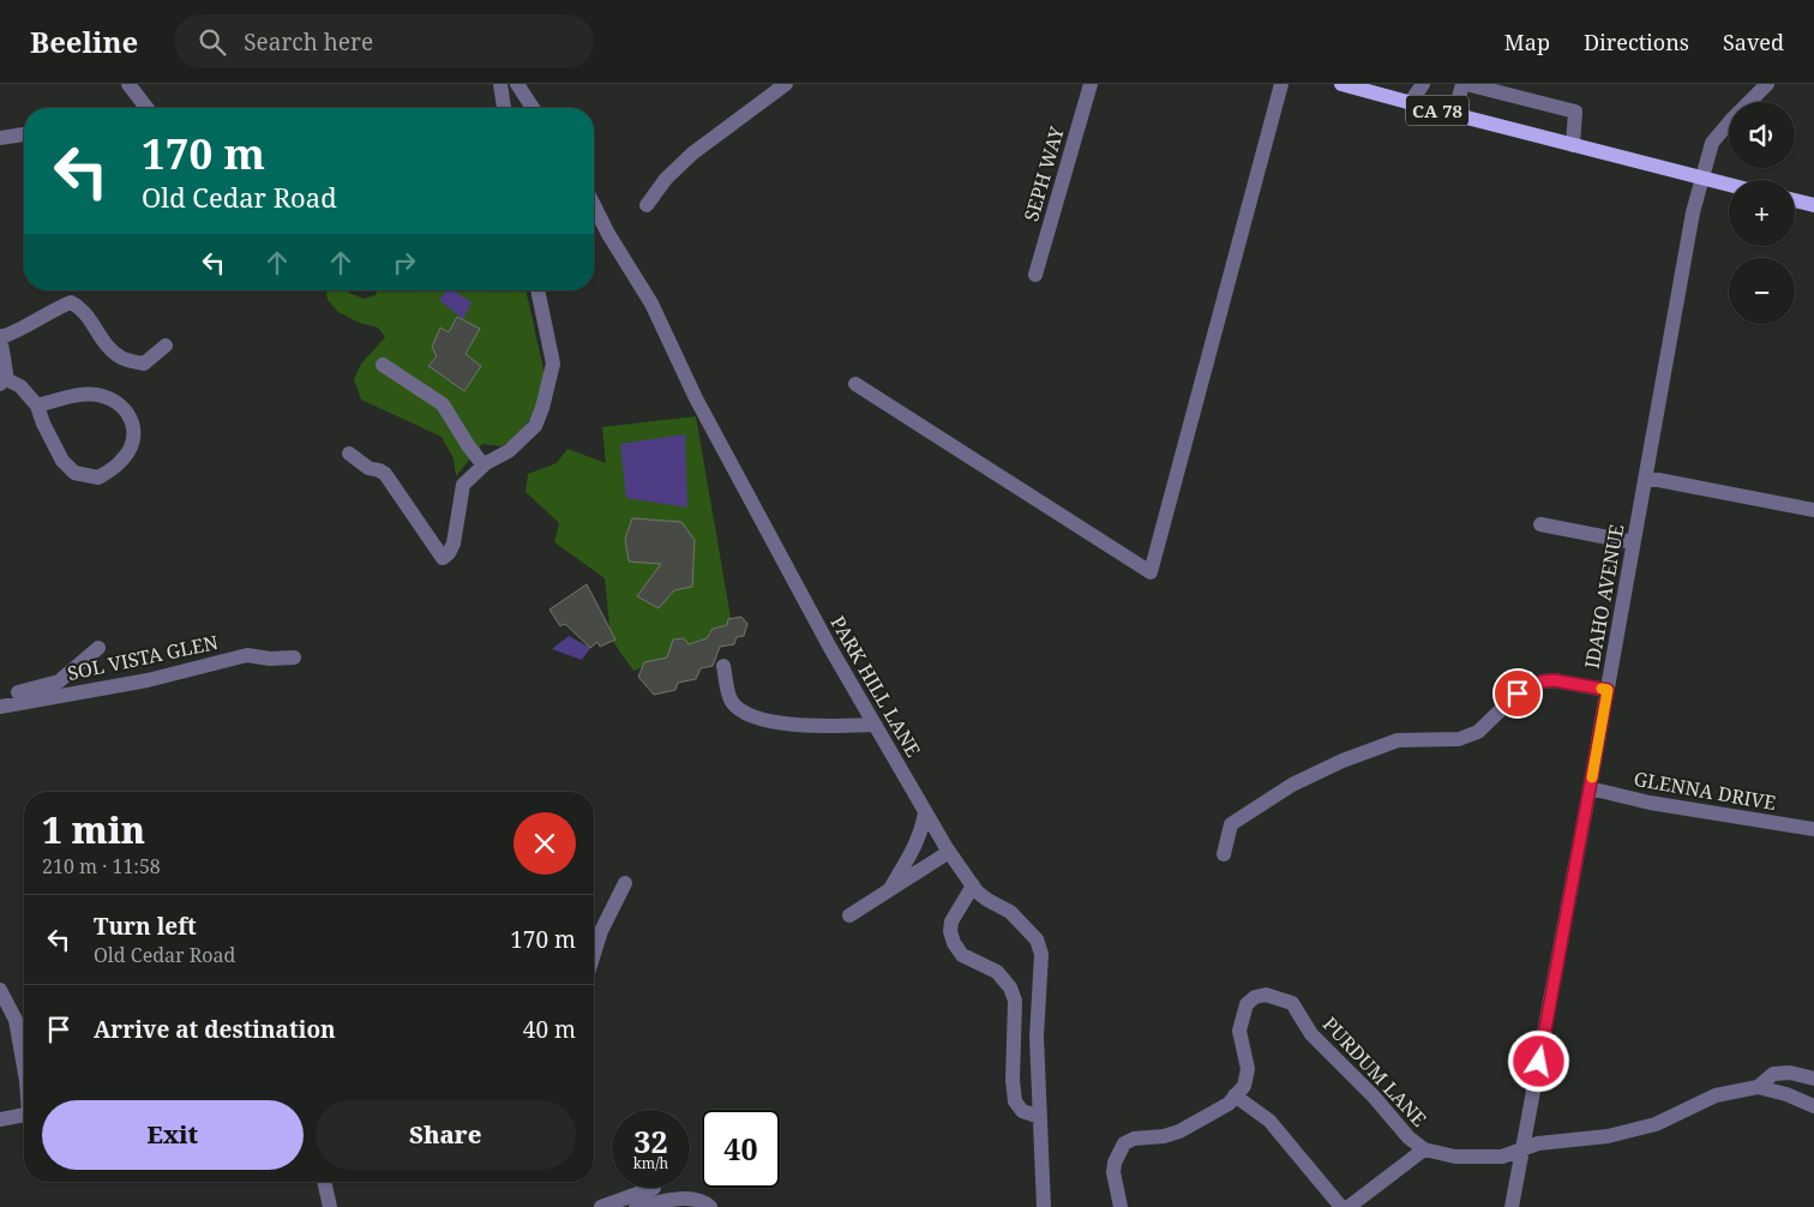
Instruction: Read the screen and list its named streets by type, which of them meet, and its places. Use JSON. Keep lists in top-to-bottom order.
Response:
{
  "streets": {
    "main road": ["CA 78"],
    "street": [
      "SEPH WAY",
      "IDAHO AVENUE",
      "SOL VISTA GLEN",
      "PARK HILL LANE",
      "GLENNA DRIVE",
      "PURDUM LANE"
    ]
  },
  "crossings": [
    ["CA 78", "IDAHO AVENUE"],
    ["IDAHO AVENUE", "GLENNA DRIVE"],
    ["IDAHO AVENUE", "PURDUM LANE"]
  ],
  "page": {
    "header": "Beeline",
    "search": "Search here",
    "nav": ["Map", "Directions", "Saved"],
    "map_buttons": ["+", "−"],
    "turn": ["170 m", "Old Cedar Road"],
    "heading": ["1 min", "210 m · 11:58"],
    "list": [
      {
        "name": "Turn left",
        "note": "Old Cedar Road",
        "value": "170 m"
      },
      {
        "name": "Arrive at destination",
        "value": "40 m"
      }
    ],
    "buttons": ["Exit", "Share"],
    "speed": "32 km/h",
    "limit": "40"
  }
}
